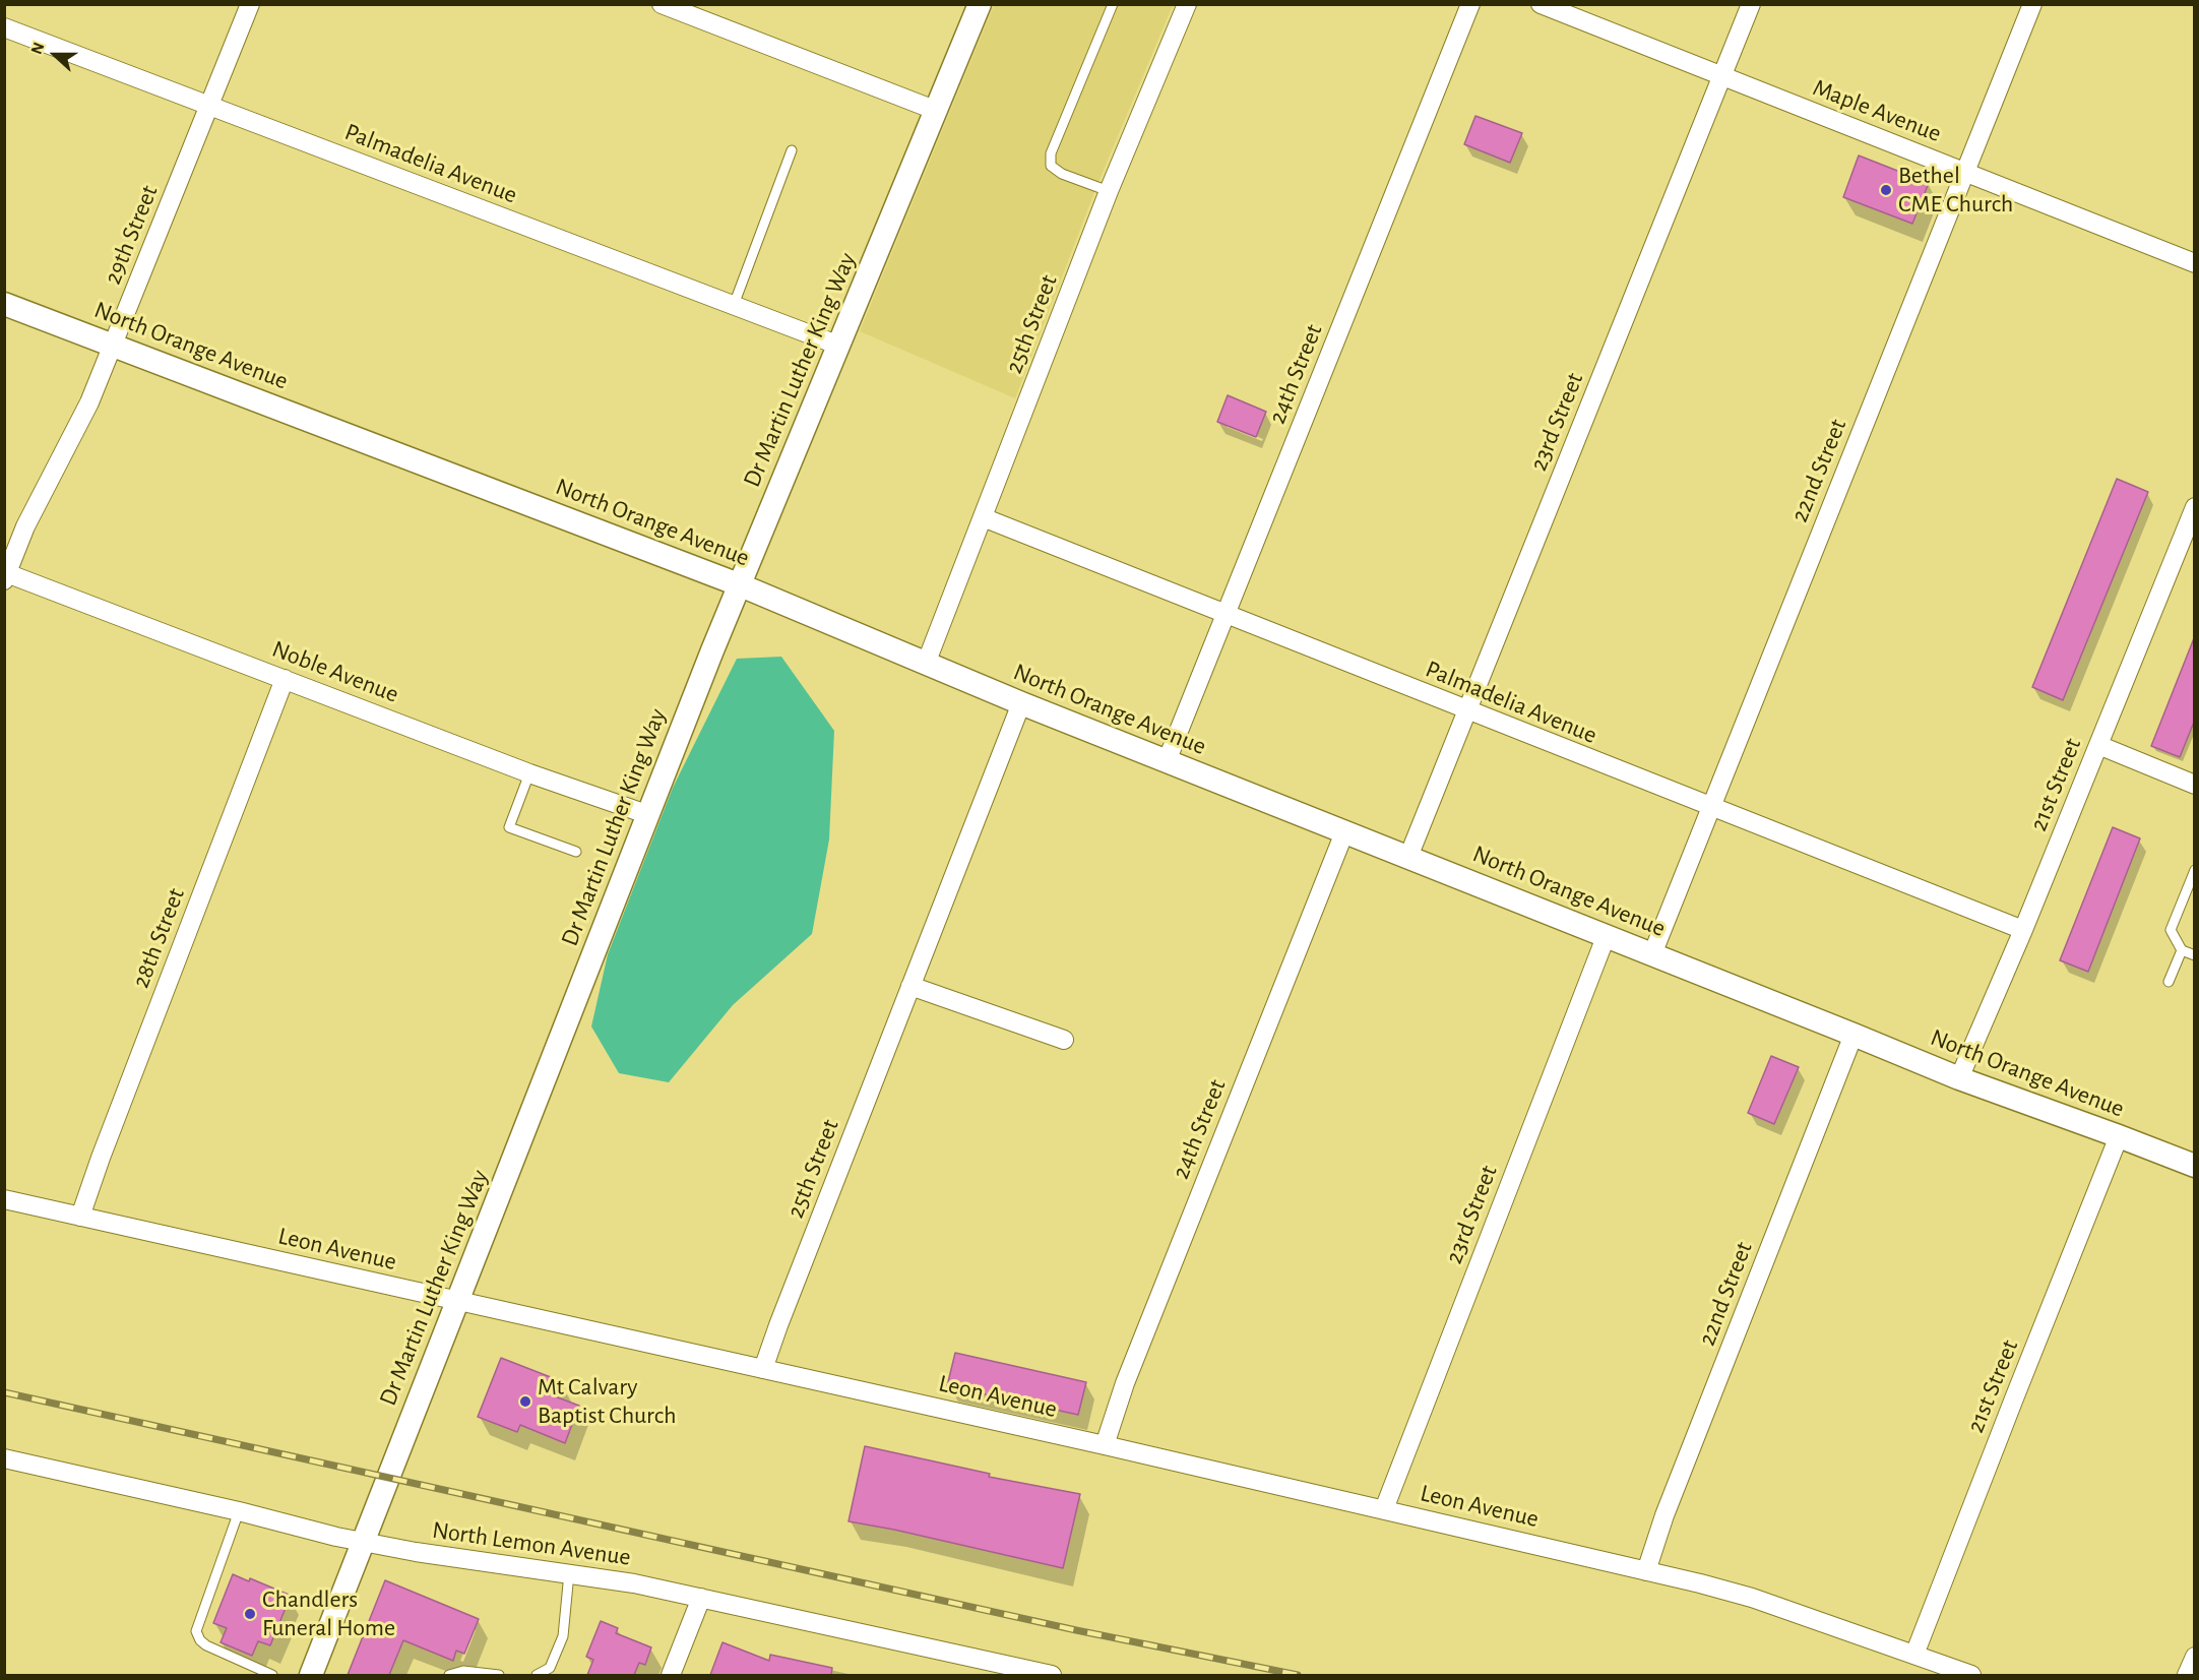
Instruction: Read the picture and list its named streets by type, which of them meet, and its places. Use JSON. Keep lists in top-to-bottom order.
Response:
{
  "streets": {
    "street": [
      "Maple Avenue",
      "Palmadelia Avenue",
      "29th Street",
      "25th Street",
      "North Orange Avenue",
      "Dr Martin Luther King Way",
      "24th Street",
      "23rd Street",
      "22nd Street",
      "Noble Avenue",
      "21st Street",
      "28th Street",
      "Leon Avenue",
      "North Lemon Avenue"
    ]
  },
  "crossings": [
    ["Maple Avenue", "23rd Street"],
    ["Maple Avenue", "22nd Street"],
    ["Palmadelia Avenue", "29th Street"],
    ["Palmadelia Avenue", "25th Street"],
    ["Palmadelia Avenue", "Dr Martin Luther King Way"],
    ["Palmadelia Avenue", "24th Street"],
    ["Palmadelia Avenue", "23rd Street"],
    ["Palmadelia Avenue", "22nd Street"],
    ["Palmadelia Avenue", "21st Street"],
    ["29th Street", "North Orange Avenue"],
    ["29th Street", "Noble Avenue"],
    ["25th Street", "North Orange Avenue"],
    ["25th Street", "Leon Avenue"],
    ["North Orange Avenue", "Dr Martin Luther King Way"],
    ["North Orange Avenue", "24th Street"],
    ["North Orange Avenue", "23rd Street"],
    ["North Orange Avenue", "22nd Street"],
    ["North Orange Avenue", "21st Street"],
    ["Dr Martin Luther King Way", "Noble Avenue"],
    ["Dr Martin Luther King Way", "Leon Avenue"],
    ["Dr Martin Luther King Way", "North Lemon Avenue"],
    ["24th Street", "Leon Avenue"],
    ["23rd Street", "Leon Avenue"],
    ["22nd Street", "Leon Avenue"],
    ["Noble Avenue", "28th Street"],
    ["21st Street", "Leon Avenue"],
    ["28th Street", "Leon Avenue"]
  ],
  "places": ["Bethel CME Church", "Mt Calvary Baptist Church", "Chandlers Funeral Home"],
  "north": "left"
}
